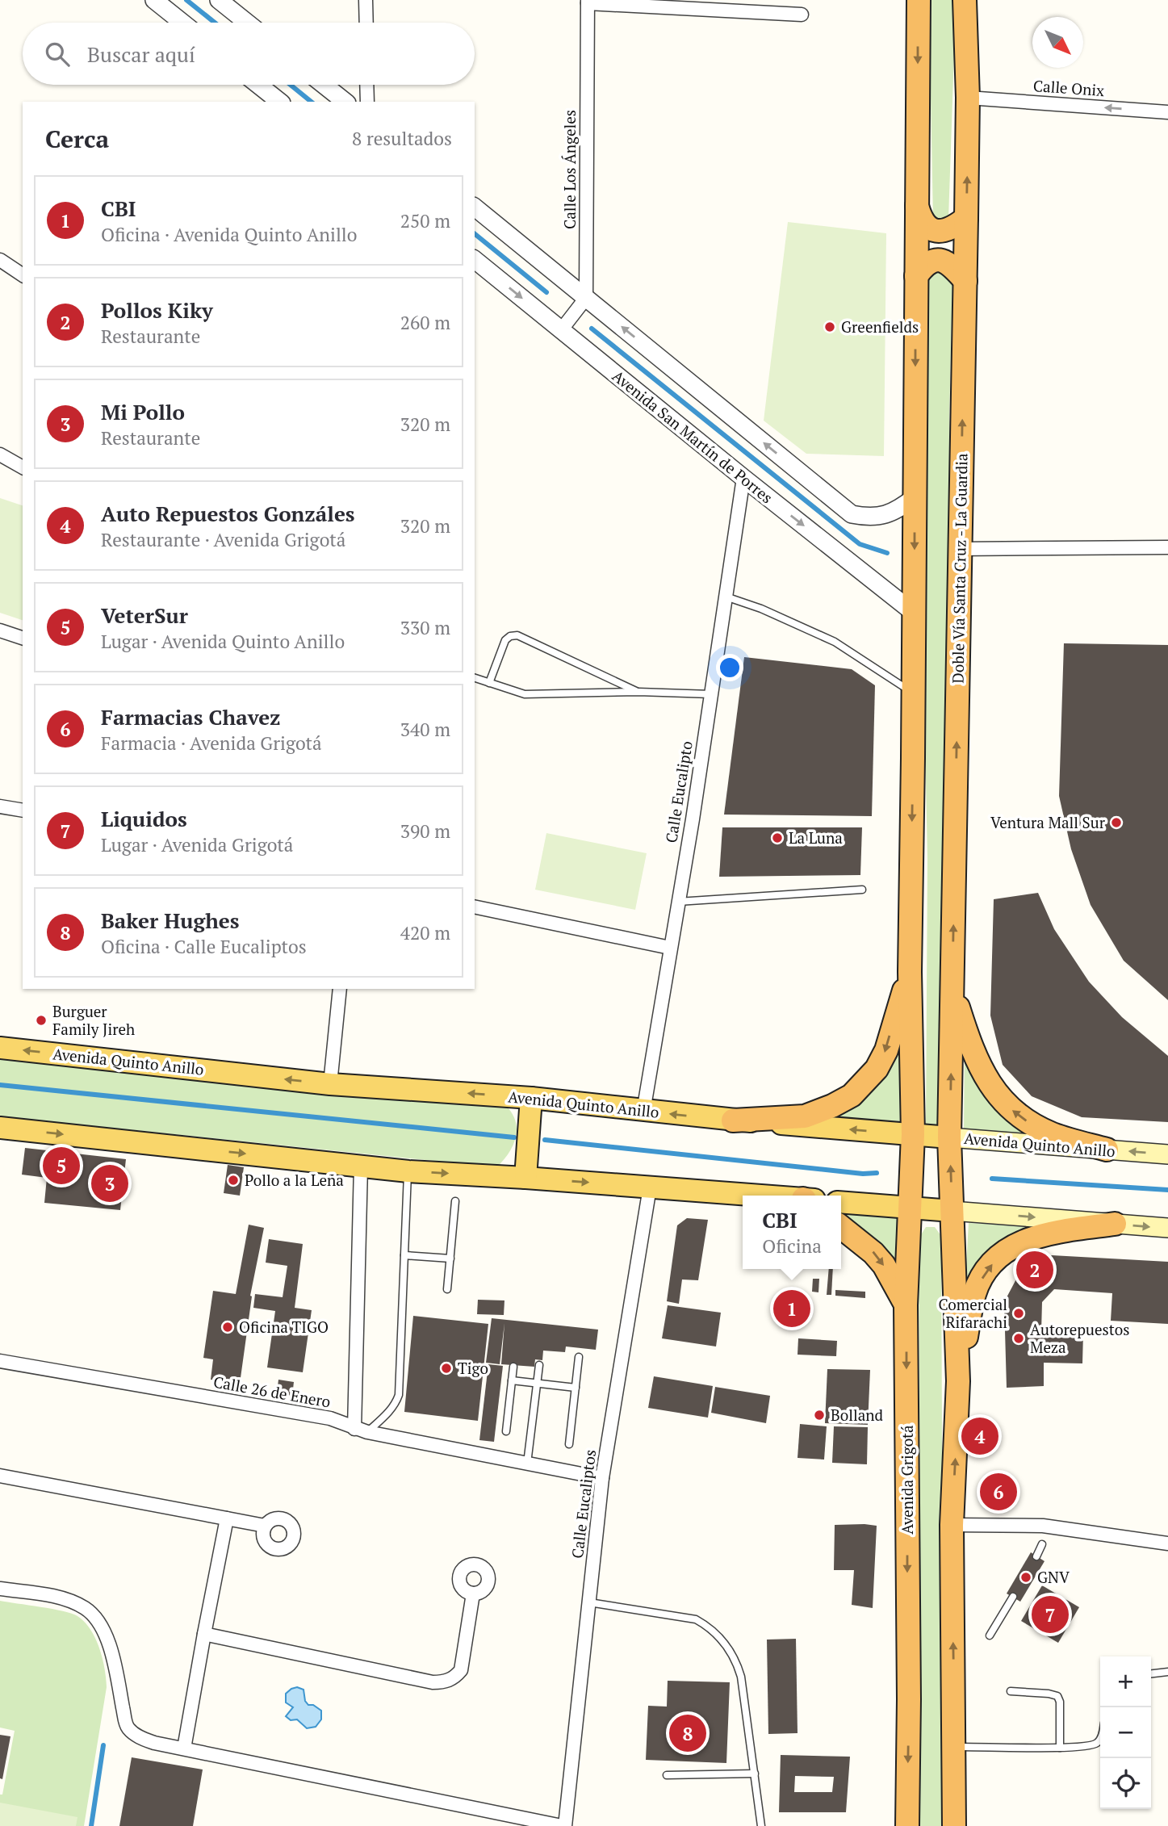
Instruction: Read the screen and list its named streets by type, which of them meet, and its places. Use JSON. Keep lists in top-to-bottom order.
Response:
{
  "streets": {
    "highway": ["Doble Vía Santa Cruz - La Guardia", "Avenida Grigotá"],
    "main road": ["Avenida Quinto Anillo"],
    "street": [
      "Calle Onix",
      "Calle Los Ángeles",
      "Avenida San Martín de Porres",
      "Calle Eucalipto",
      "Calle 26 de Enero",
      "Calle Eucaliptos"
    ]
  },
  "crossings": [
    ["Calle Onix", "Doble Vía Santa Cruz - La Guardia"],
    ["Avenida San Martín de Porres", "Calle Eucalipto"],
    ["Doble Vía Santa Cruz - La Guardia", "Avenida Quinto Anillo"],
    ["Calle Eucalipto", "Avenida Quinto Anillo"],
    ["Avenida Quinto Anillo", "Avenida Grigotá"],
    ["Calle 26 de Enero", "Calle Eucaliptos"]
  ],
  "one_way": ["Calle Onix"],
  "places": [
    "Greenfields",
    "Ventura Mall Sur",
    "La Luna",
    "Burguer Family Jireh",
    "Pollo a la Leña",
    "Comercial Rifarachi",
    "Oficina TIGO",
    "Autorepuestos Meza",
    "Tigo",
    "Bolland",
    "GNV"
  ],
  "north": "bottom right",
  "page": {
    "search": "Buscar aquí",
    "heading": ["Cerca", "8 resultados"],
    "list": [
      {
        "mark": "1",
        "name": "CBI",
        "note": "Oficina · Avenida Quinto Anillo",
        "value": "250 m"
      },
      {
        "mark": "2",
        "name": "Pollos Kiky",
        "note": "Restaurante",
        "value": "260 m"
      },
      {
        "mark": "3",
        "name": "Mi Pollo",
        "note": "Restaurante",
        "value": "320 m"
      },
      {
        "mark": "4",
        "name": "Auto Repuestos Gonzáles",
        "note": "Restaurante · Avenida Grigotá",
        "value": "320 m"
      },
      {
        "mark": "5",
        "name": "VeterSur",
        "note": "Lugar · Avenida Quinto Anillo",
        "value": "330 m"
      },
      {
        "mark": "6",
        "name": "Farmacias Chavez",
        "note": "Farmacia · Avenida Grigotá",
        "value": "340 m"
      },
      {
        "mark": "7",
        "name": "Liquidos",
        "note": "Lugar · Avenida Grigotá",
        "value": "390 m"
      },
      {
        "mark": "8",
        "name": "Baker Hughes",
        "note": "Oficina · Calle Eucaliptos",
        "value": "420 m"
      }
    ],
    "pins": [
      "5",
      "3",
      "2",
      "1",
      "4",
      "6",
      "7",
      "8"
    ],
    "popup": ["CBI", "Oficina"],
    "map_buttons": ["+", "−"]
  }
}
